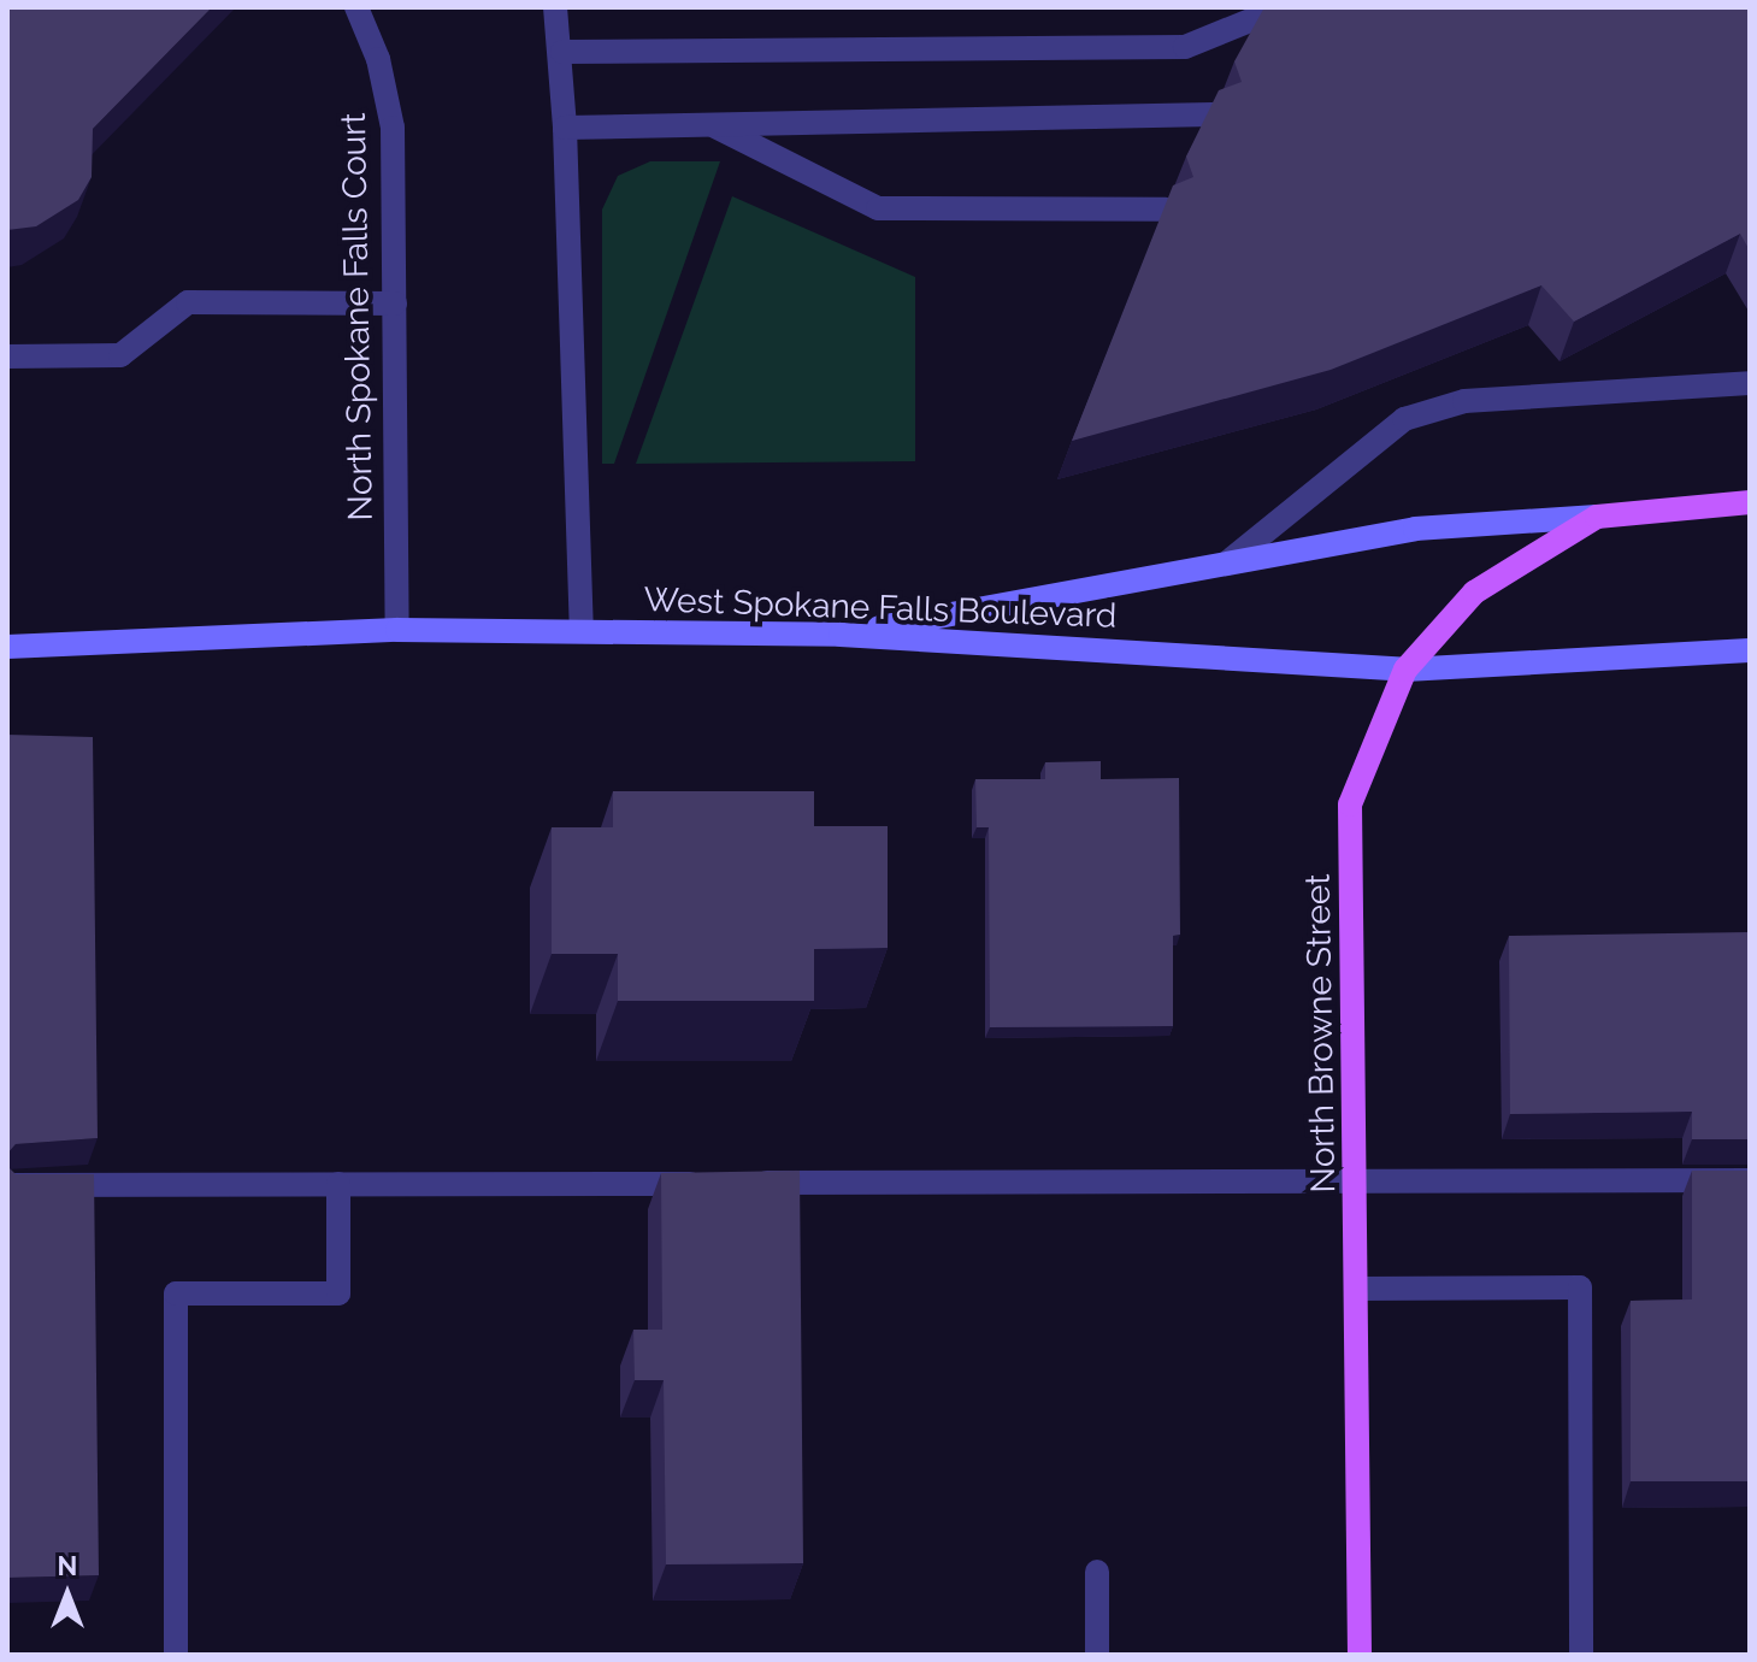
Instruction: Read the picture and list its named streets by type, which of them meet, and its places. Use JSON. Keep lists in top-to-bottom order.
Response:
{
  "streets": {
    "main road": ["West Spokane Falls Boulevard", "North Browne Street"],
    "lane": ["North Spokane Falls Court"]
  },
  "crossings": [
    ["North Spokane Falls Court", "West Spokane Falls Boulevard"],
    ["West Spokane Falls Boulevard", "North Browne Street"]
  ],
  "north": "top"
}
